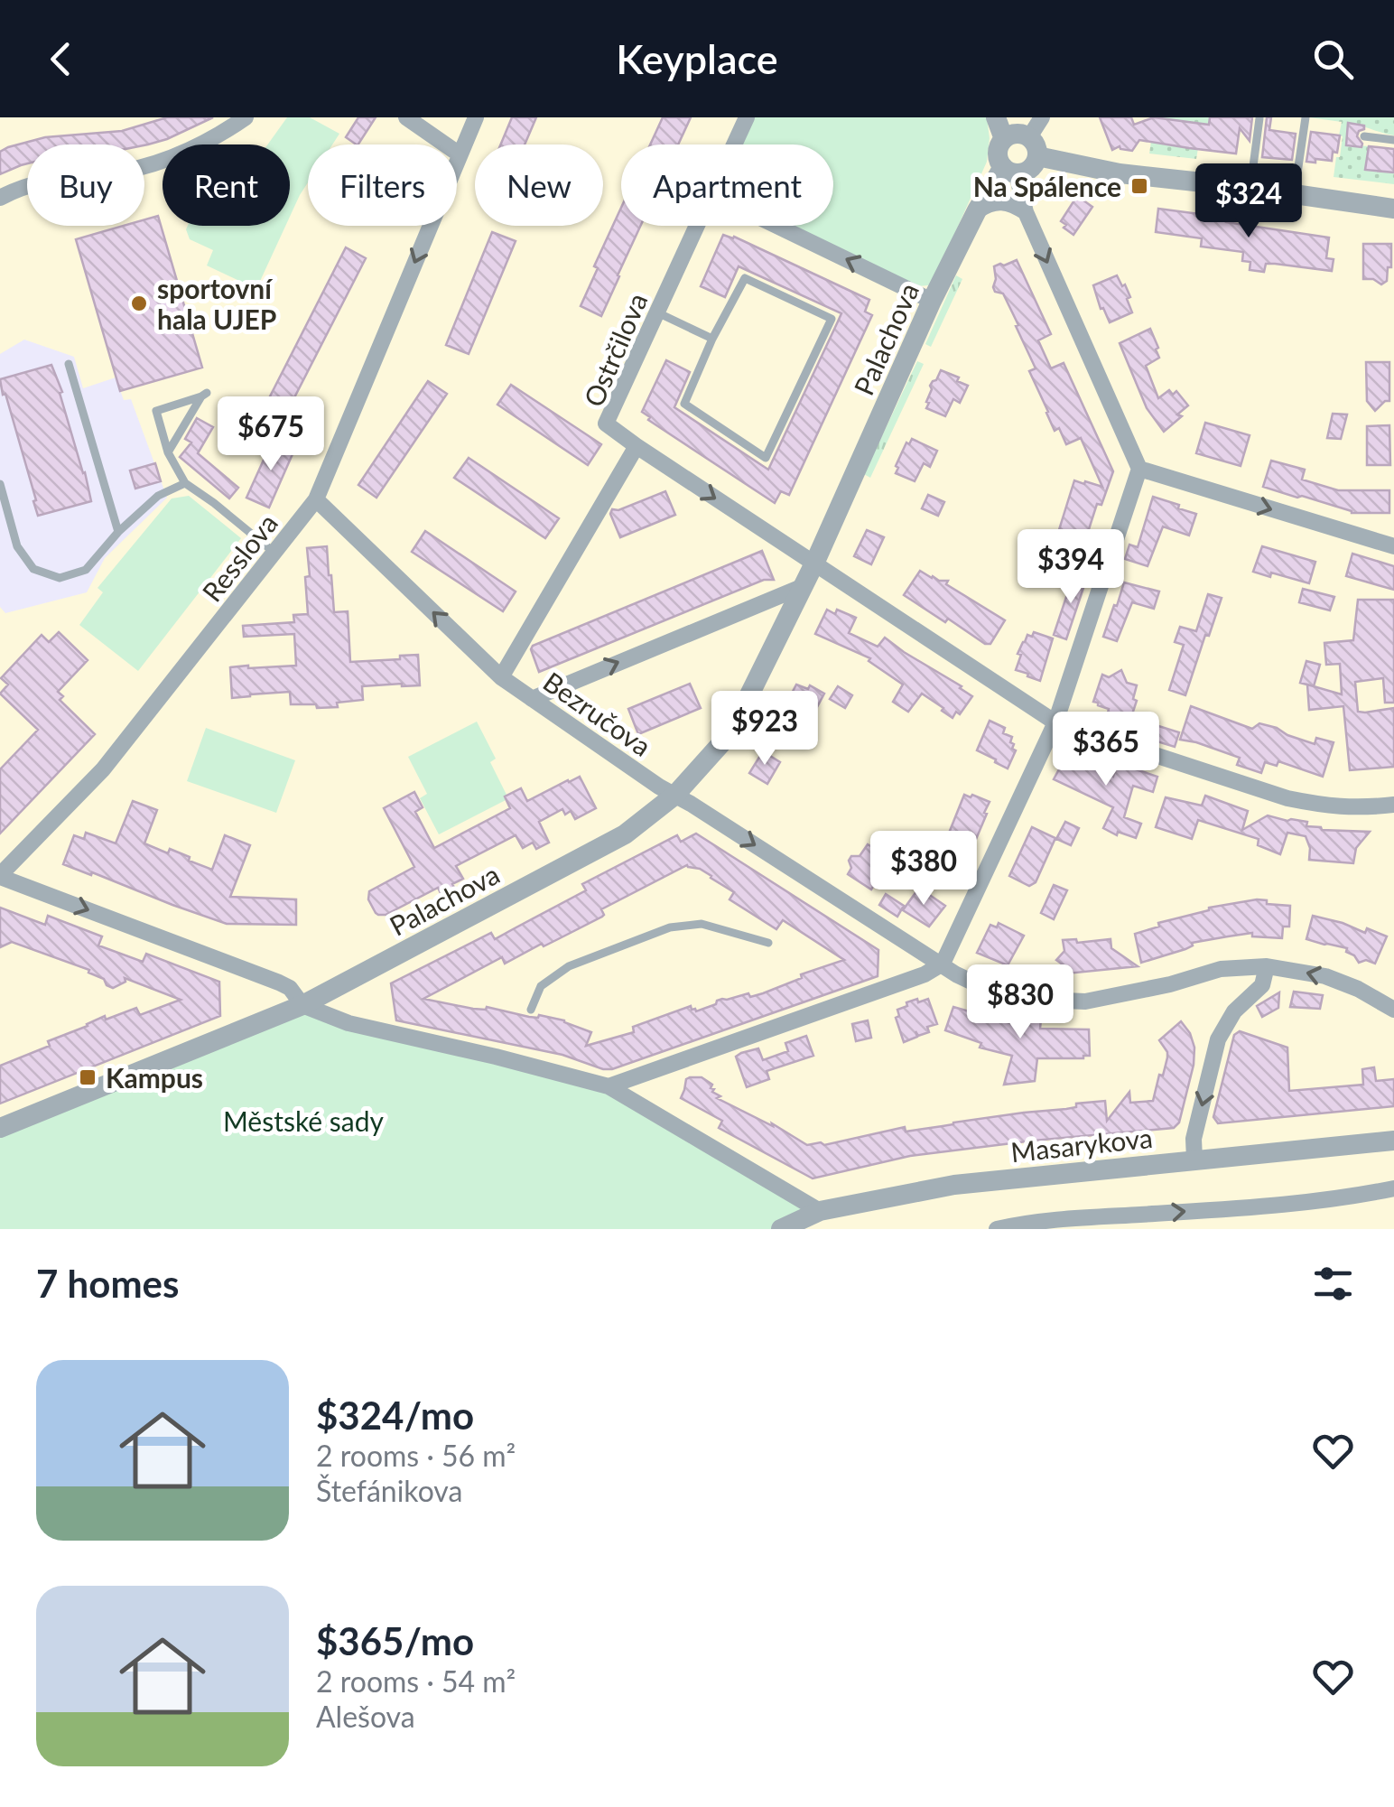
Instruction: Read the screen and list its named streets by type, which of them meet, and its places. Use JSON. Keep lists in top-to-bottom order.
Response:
{
  "streets": {
    "street": [
      "Palachova",
      "Ostrčilova",
      "Resslova",
      "Bezručova",
      "Masarykova"
    ]
  },
  "crossings": [
    ["Palachova", "Bezručova"],
    ["Resslova", "Bezručova"]
  ],
  "one_way": ["Resslova"],
  "parks": ["Městské sady"],
  "places": {
    "transit": ["Na Spálence", "Kampus"],
    "other": ["sportovní hala UJEP"]
  },
  "page": {
    "header": "Keyplace",
    "chip": [
      "Buy",
      "Rent",
      "Filters",
      "New",
      "Apartment"
    ],
    "price": [
      "$324",
      "$675",
      "$394",
      "$923",
      "$365",
      "$380",
      "$830"
    ],
    "heading": "7 homes",
    "list": [
      {
        "name": "$324/mo",
        "note": "2 rooms · 56 m² · Štefánikova"
      },
      {
        "name": "$365/mo",
        "note": "2 rooms · 54 m² · Alešova"
      }
    ]
  }
}
